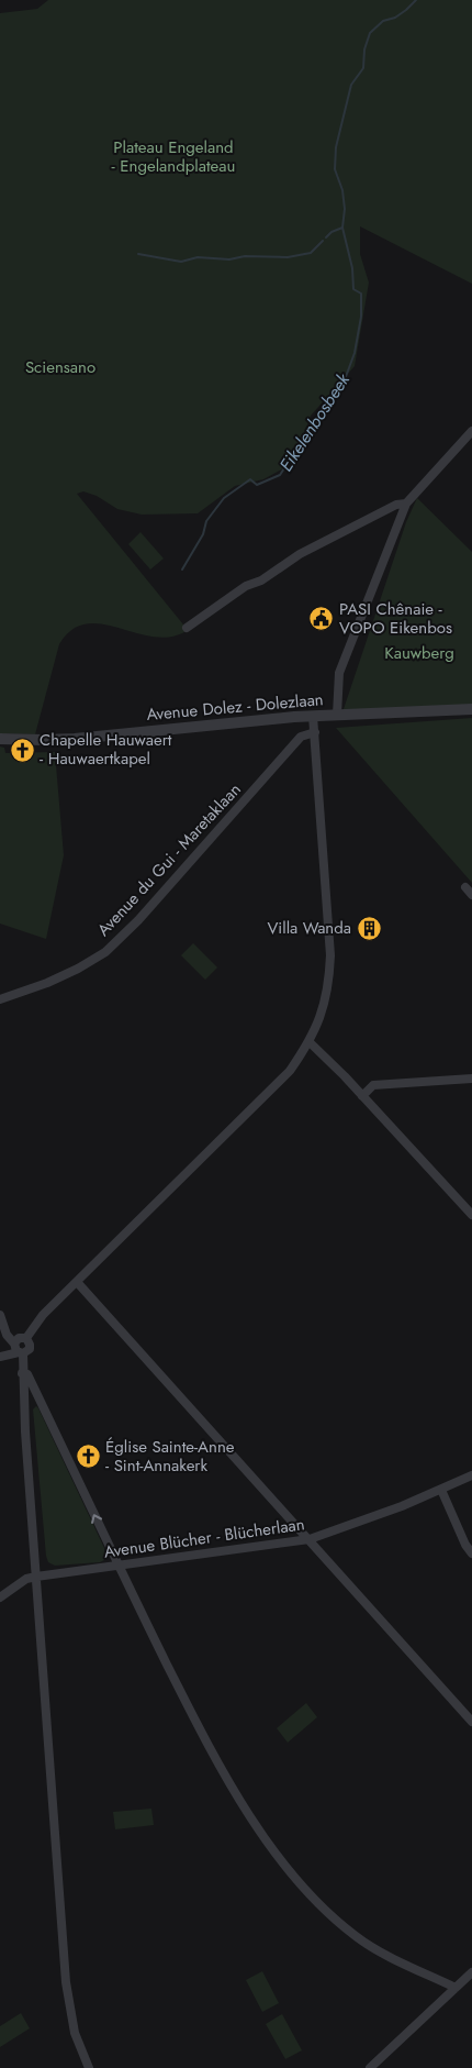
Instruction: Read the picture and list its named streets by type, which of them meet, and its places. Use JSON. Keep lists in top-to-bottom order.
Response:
{
  "streets": {
    "street": ["Avenue Dolez - Dolezlaan", "Avenue du Gui - Maretaklaan", "Avenue Blücher - Blücherlaan"]
  },
  "water": ["Eikelenbosbeek"],
  "parks": ["Plateau Engeland - Engelandplateau", "Sciensano", "Kauwberg"],
  "places": {
    "public building": ["PASI Chênaie - VOPO Eikenbos"],
    "church": ["Chapelle Hauwaert - Hauwaertkapel", "Église Sainte-Anne - Sint-Annakerk"],
    "building": ["Villa Wanda"]
  }
}
